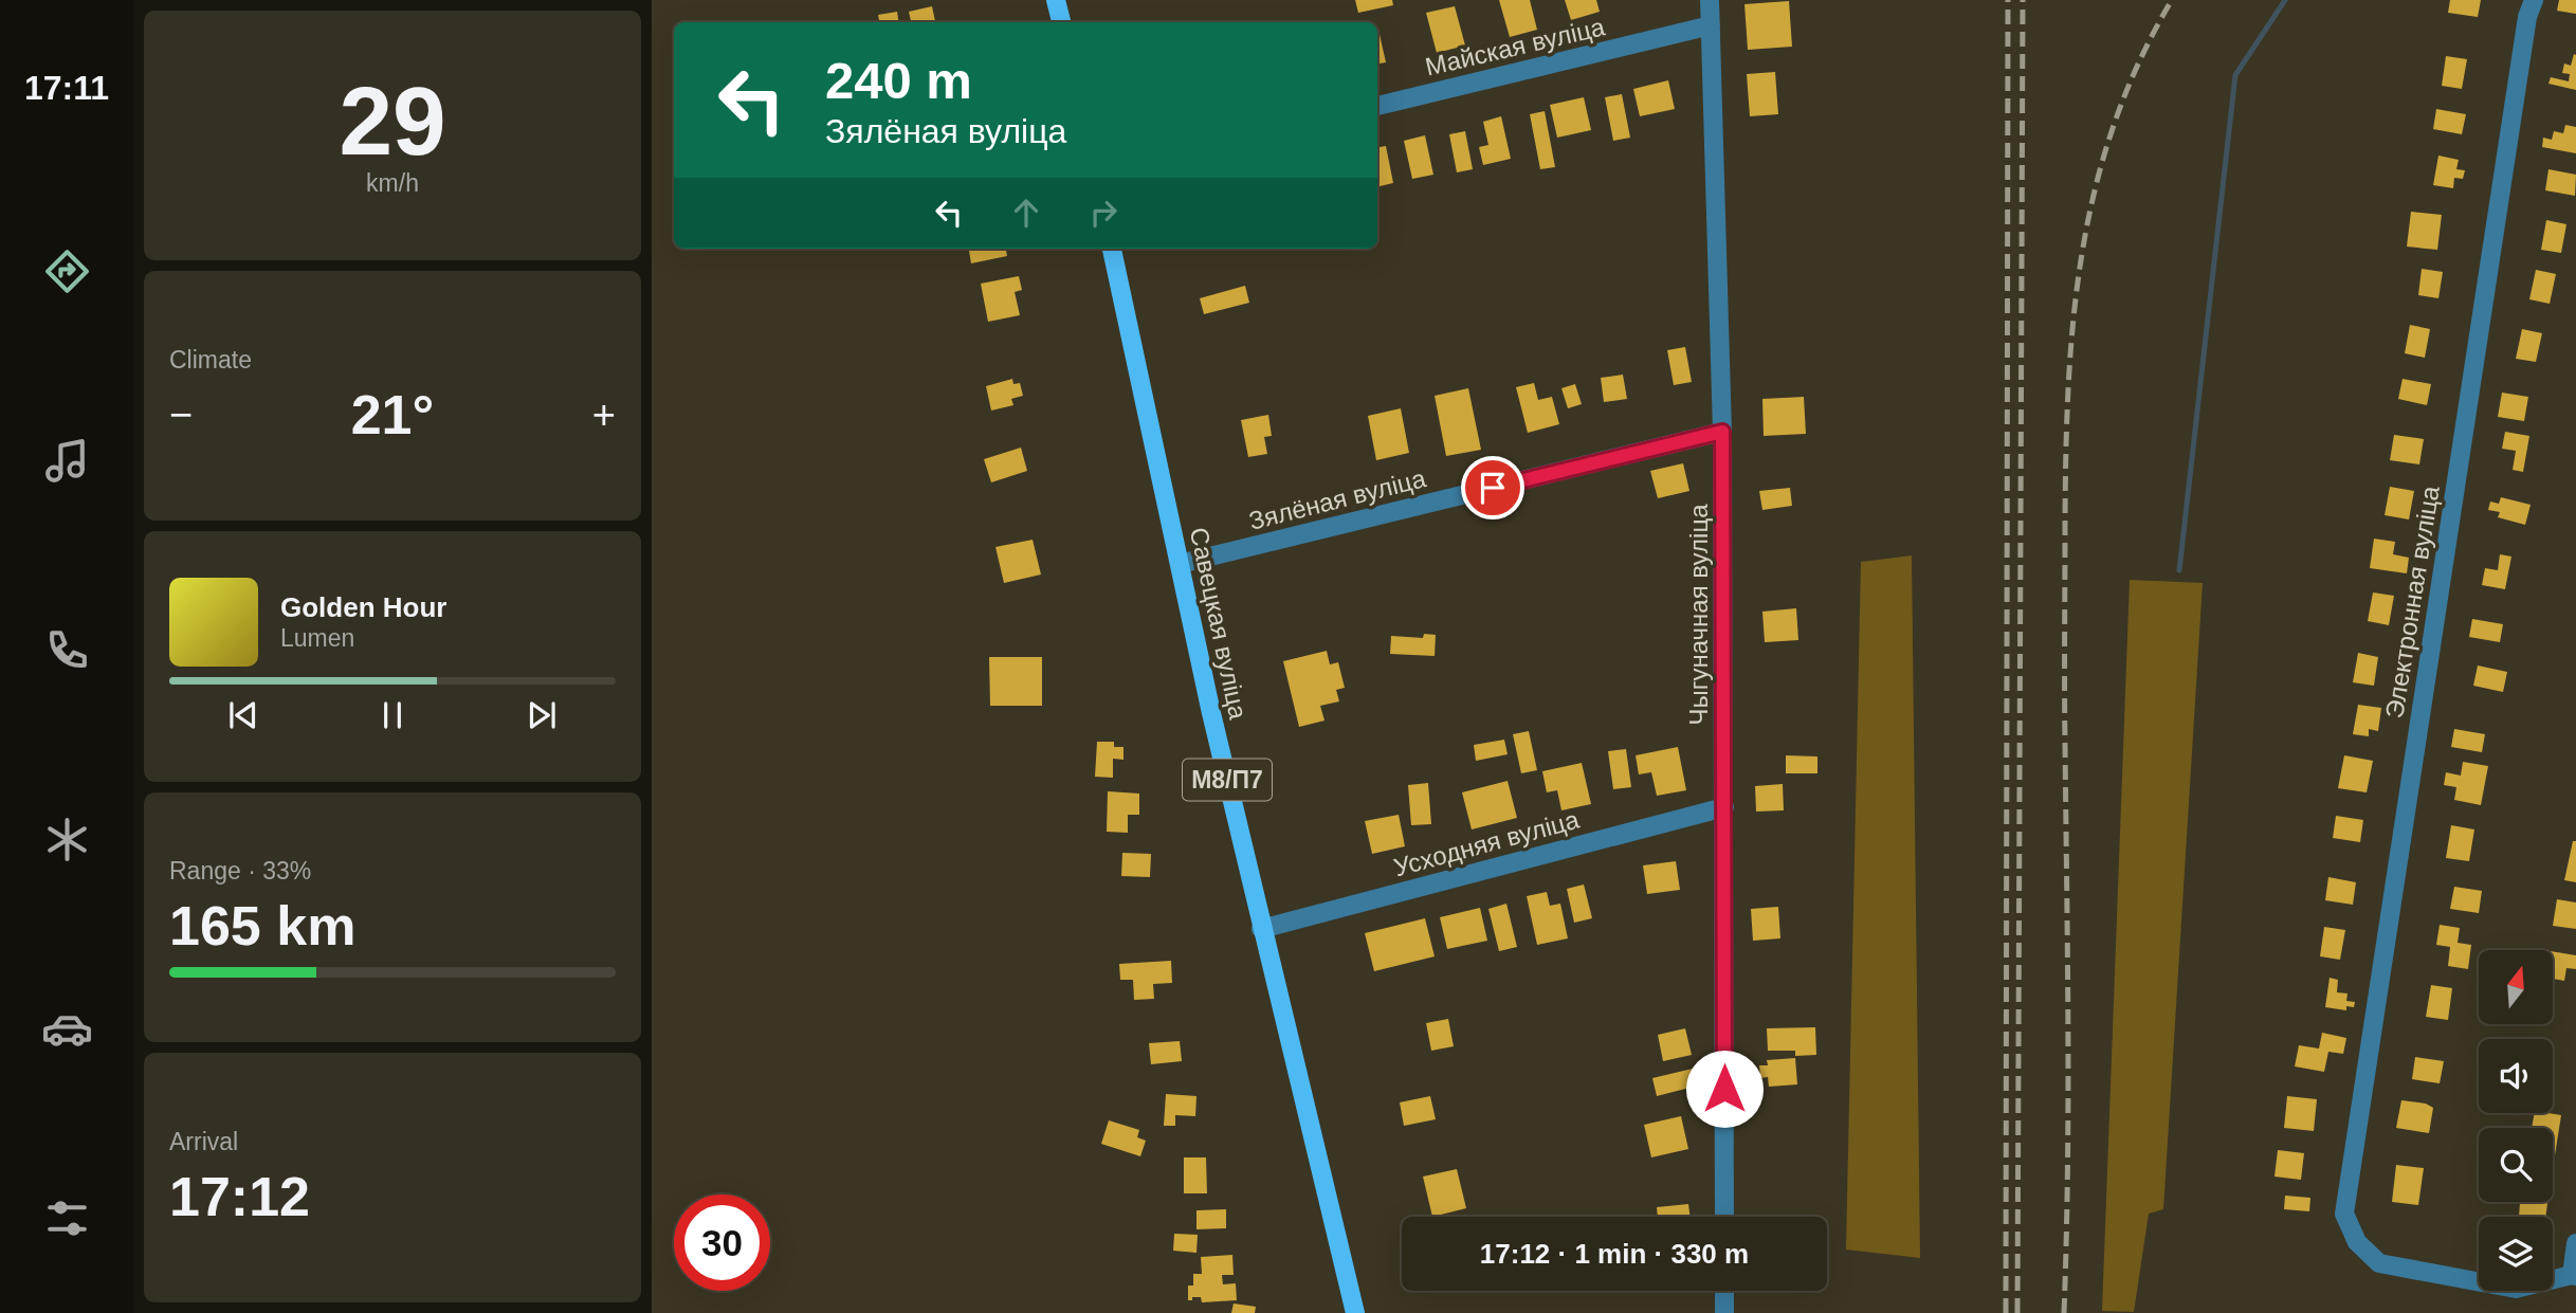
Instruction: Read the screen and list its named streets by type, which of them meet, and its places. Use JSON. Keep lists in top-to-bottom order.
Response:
{
  "streets": {
    "main road": ["Савецкая вуліца", "М8/П7"],
    "street": [
      "Майская вуліца",
      "Зялёная вуліца",
      "Электронная вуліца",
      "Чыгуначная вуліца",
      "Усходняя вуліца"
    ]
  },
  "crossings": [
    ["Майская вуліца", "Чыгуначная вуліца"],
    ["Зялёная вуліца", "Чыгуначная вуліца"],
    ["Зялёная вуліца", "Савецкая вуліца"],
    ["Чыгуначная вуліца", "Усходняя вуліца"],
    ["Савецкая вуліца", "Усходняя вуліца"]
  ],
  "north": "top",
  "page": {
    "tabs": "17:11",
    "tile": [
      ["29", "km/h"],
      "Climate",
      ["Range · 33%", "165 km"],
      ["Arrival", "17:12"]
    ],
    "turn": ["240 m", "Зялёная вуліца"],
    "heat": ["−", "21°", "+"],
    "song": ["Golden Hour", "Lumen"],
    "limit": "30",
    "trip": "17:12 · 1 min · 330 m"
  }
}
